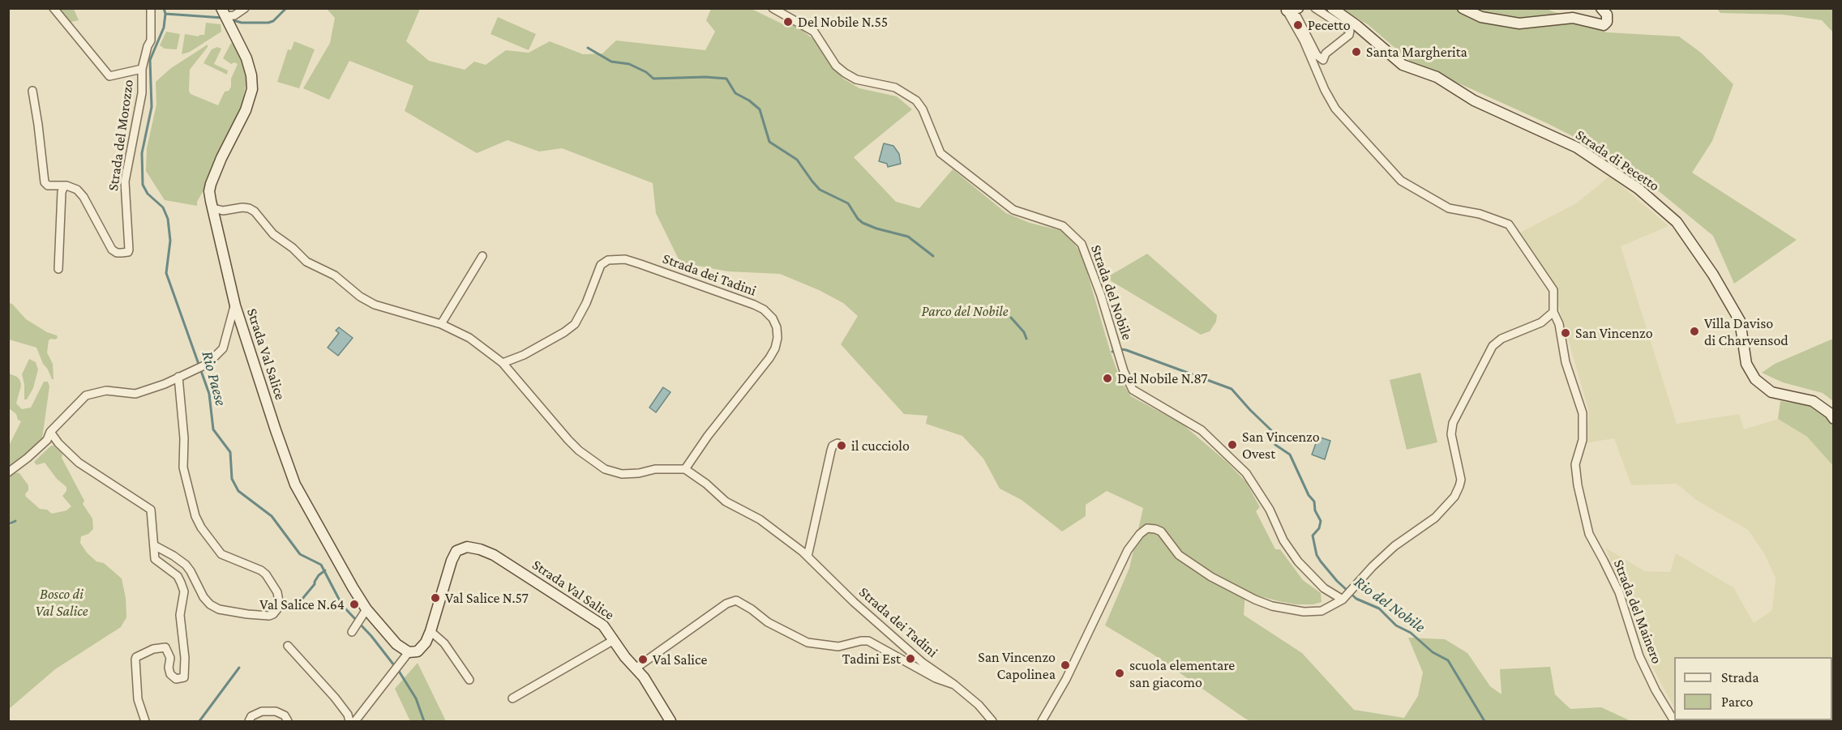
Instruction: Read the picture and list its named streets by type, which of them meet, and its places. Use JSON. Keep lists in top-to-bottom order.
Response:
{
  "streets": {
    "street": [
      "Strada del Morozzo",
      "Strada di Pecetto",
      "Strada dei Tadini",
      "Strada del Nobile",
      "Strada Val Salice",
      "Strada del Mainero"
    ]
  },
  "water": ["Rio Paese", "Rio del Nobile"],
  "parks": ["Parco del Nobile", "Bosco di Val Salice"],
  "places": [
    "Del Nobile N.55",
    "Pecetto",
    "Santa Margherita",
    "Villa Daviso di Charvensod",
    "San Vincenzo",
    "Del Nobile N.87",
    "San Vincenzo Ovest",
    "il cucciolo",
    "Val Salice N.57",
    "Val Salice N.64",
    "Tadini Est",
    "Val Salice",
    "San Vincenzo Capolinea",
    "scuola elementare san giacomo"
  ],
  "legend": ["Strada", "Parco"]
}
